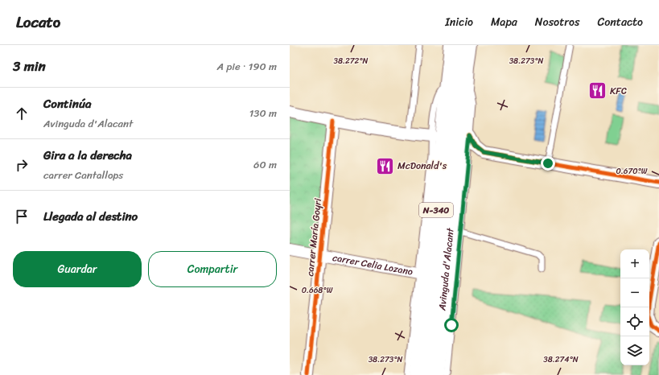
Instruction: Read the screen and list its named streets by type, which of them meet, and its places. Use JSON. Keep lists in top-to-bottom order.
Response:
{
  "streets": {
    "highway": ["N-340", "Avinguda d'Alacant"],
    "street": ["carrer María Goyri", "carrer Celia Lozano"]
  },
  "crossings": [
    ["carrer María Goyri", "carrer Celia Lozano"],
    ["carrer Celia Lozano", "Avinguda d'Alacant"]
  ],
  "places": {
    "restaurant": ["KFC", "McDonald's"]
  },
  "page": {
    "header": "Locato",
    "nav": [
      "Inicio",
      "Mapa",
      "Nosotros",
      "Contacto"
    ],
    "heading": ["3 min", "A pie · 190 m"],
    "list": [
      ["Continúa", "Avinguda d'Alacant", "130 m"],
      ["Gira a la derecha", "carrer Cantallops", "60 m"],
      "Llegada al destino"
    ],
    "buttons": ["Guardar", "Compartir"],
    "map_buttons": ["+", "−"]
  },
  "coordinates": [
    "38.272°N",
    "38.273°N",
    "0.670°W",
    "0.668°W",
    "38.274°N"
  ]
}
